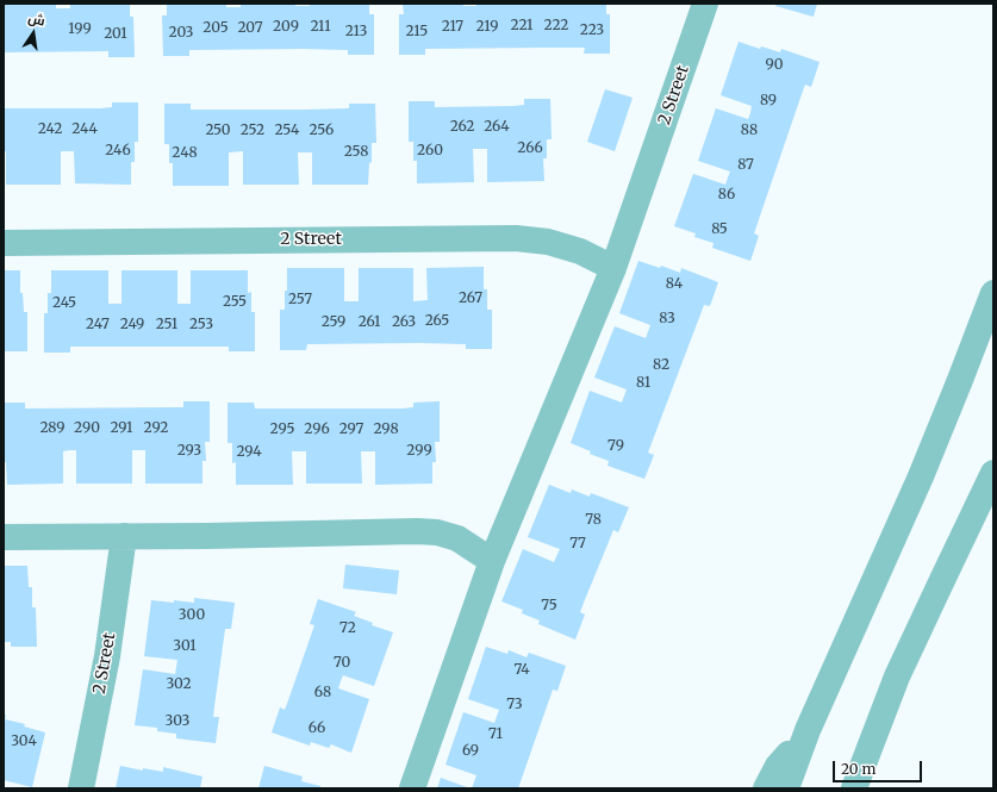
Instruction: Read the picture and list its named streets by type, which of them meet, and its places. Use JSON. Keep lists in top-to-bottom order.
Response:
{
  "streets": {
    "street": ["2 Street"]
  },
  "house_numbers": [
    "221",
    "222",
    "209",
    "211",
    "217",
    "219",
    "205",
    "207",
    "199",
    "223",
    "213",
    "215",
    "203",
    "201",
    "90",
    "89",
    "262",
    "264",
    "242",
    "244",
    "250",
    "252",
    "254",
    "256",
    "88",
    "266",
    "246",
    "260",
    "258",
    "248",
    "87",
    "86",
    "85",
    "84",
    "267",
    "257",
    "255",
    "245",
    "83",
    "265",
    "259",
    "261",
    "263",
    "247",
    "249",
    "251",
    "253",
    "82",
    "81",
    "289",
    "290",
    "291",
    "292",
    "295",
    "296",
    "297",
    "298",
    "79",
    "293",
    "299",
    "294",
    "78",
    "77",
    "75",
    "300",
    "72",
    "301",
    "70",
    "74",
    "302",
    "68",
    "73",
    "303",
    "66",
    "71",
    "304",
    "69"
  ],
  "scale_bar": "20 m",
  "north": "top"
}
